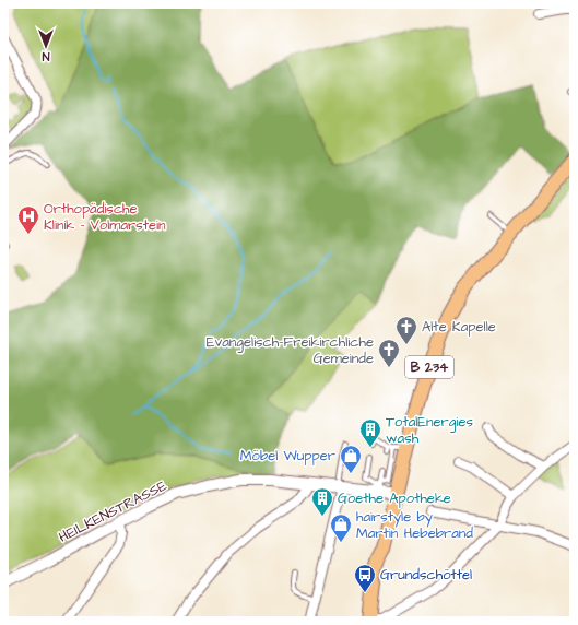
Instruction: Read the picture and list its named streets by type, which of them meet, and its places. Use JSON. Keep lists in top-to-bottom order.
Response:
{
  "streets": {
    "main road": ["B 234"],
    "street": ["HEILKENSTRASSE"]
  },
  "crossings": [
    ["B 234", "HEILKENSTRASSE"]
  ],
  "places": {
    "hospital": ["Orthopädische Klinik - Volmarstein"],
    "church": ["Alte Kapelle", "Evangelisch-Freikirchliche Gemeinde"],
    "building": ["TotalEnergies wash", "Goethe Apotheke"],
    "shop": ["Möbel Wupper", "hairstyle by Martin Hebebrand"],
    "bus stop": ["Grundschöttel"]
  },
  "north": "bottom"
}
